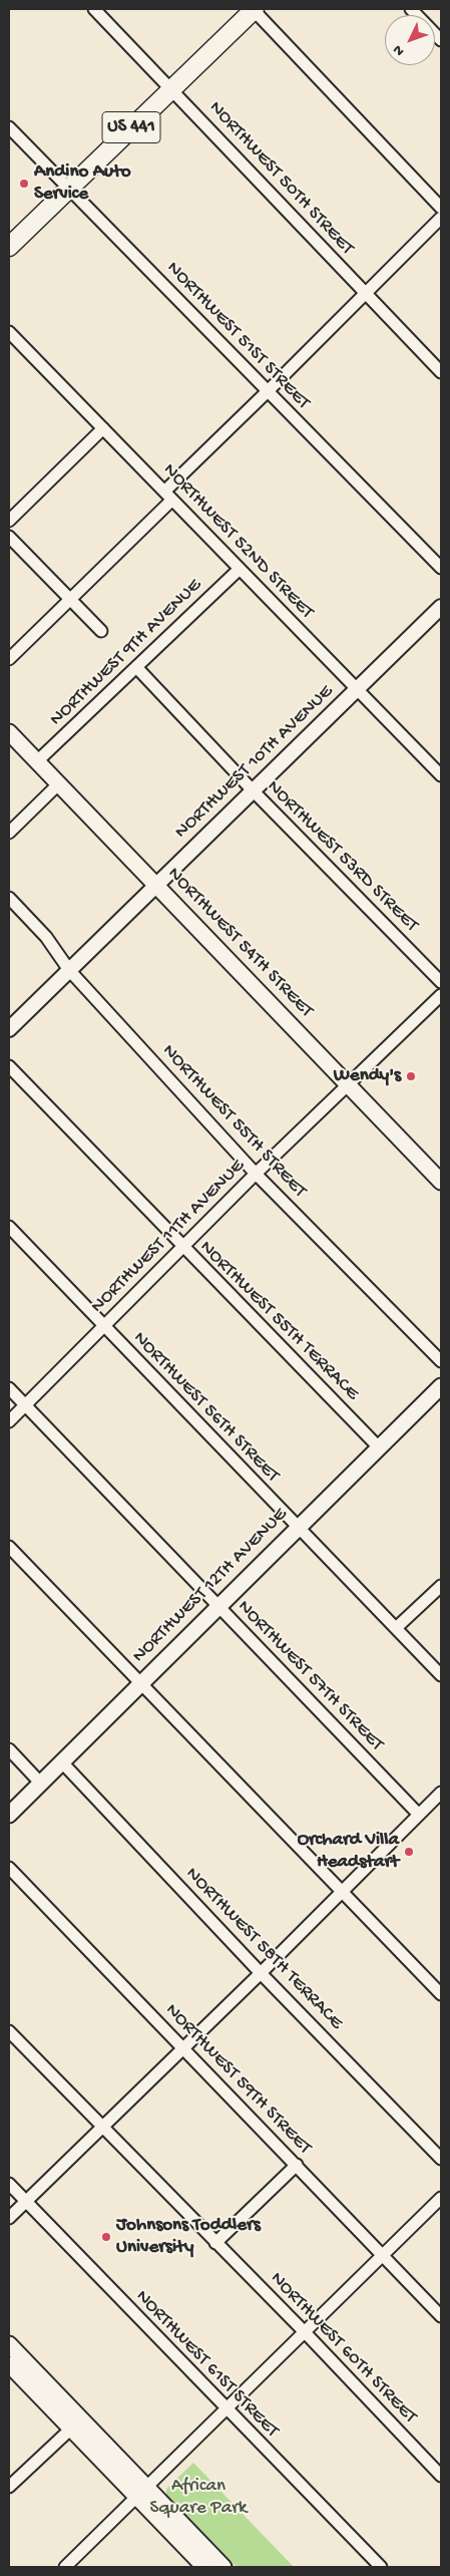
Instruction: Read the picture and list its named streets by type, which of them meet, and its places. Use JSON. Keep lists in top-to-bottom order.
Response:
{
  "streets": {
    "main road": ["US 441", "NORTHWEST 54TH STREET", "NORTHWEST 12TH AVENUE"],
    "street": [
      "NORTHWEST 50TH STREET",
      "NORTHWEST 51ST STREET",
      "NORTHWEST 52ND STREET",
      "NORTHWEST 9TH AVENUE",
      "NORTHWEST 10TH AVENUE",
      "NORTHWEST 53RD STREET",
      "NORTHWEST 55TH STREET",
      "NORTHWEST 11TH AVENUE",
      "NORTHWEST 55TH TERRACE",
      "NORTHWEST 56TH STREET",
      "NORTHWEST 57TH STREET",
      "NORTHWEST 58TH TERRACE",
      "NORTHWEST 59TH STREET",
      "NORTHWEST 60TH STREET",
      "NORTHWEST 61ST STREET"
    ]
  },
  "crossings": [
    ["US 441", "NORTHWEST 50TH STREET"],
    ["US 441", "NORTHWEST 51ST STREET"],
    ["NORTHWEST 52ND STREET", "NORTHWEST 9TH AVENUE"],
    ["NORTHWEST 52ND STREET", "NORTHWEST 10TH AVENUE"],
    ["NORTHWEST 9TH AVENUE", "NORTHWEST 53RD STREET"],
    ["NORTHWEST 9TH AVENUE", "NORTHWEST 54TH STREET"],
    ["NORTHWEST 10TH AVENUE", "NORTHWEST 53RD STREET"],
    ["NORTHWEST 10TH AVENUE", "NORTHWEST 54TH STREET"],
    ["NORTHWEST 10TH AVENUE", "NORTHWEST 55TH STREET"],
    ["NORTHWEST 54TH STREET", "NORTHWEST 11TH AVENUE"],
    ["NORTHWEST 55TH STREET", "NORTHWEST 11TH AVENUE"],
    ["NORTHWEST 11TH AVENUE", "NORTHWEST 55TH TERRACE"],
    ["NORTHWEST 11TH AVENUE", "NORTHWEST 56TH STREET"],
    ["NORTHWEST 11TH AVENUE", "NORTHWEST 57TH STREET"],
    ["NORTHWEST 55TH TERRACE", "NORTHWEST 12TH AVENUE"],
    ["NORTHWEST 56TH STREET", "NORTHWEST 12TH AVENUE"],
    ["NORTHWEST 12TH AVENUE", "NORTHWEST 57TH STREET"],
    ["NORTHWEST 12TH AVENUE", "NORTHWEST 58TH TERRACE"]
  ],
  "parks": ["African Square Park"],
  "places": [
    "Andino Auto Service",
    "Wendy's",
    "Orchard Villa Headstart",
    "Johnsons Toddlers University"
  ],
  "north": "bottom left"
}
